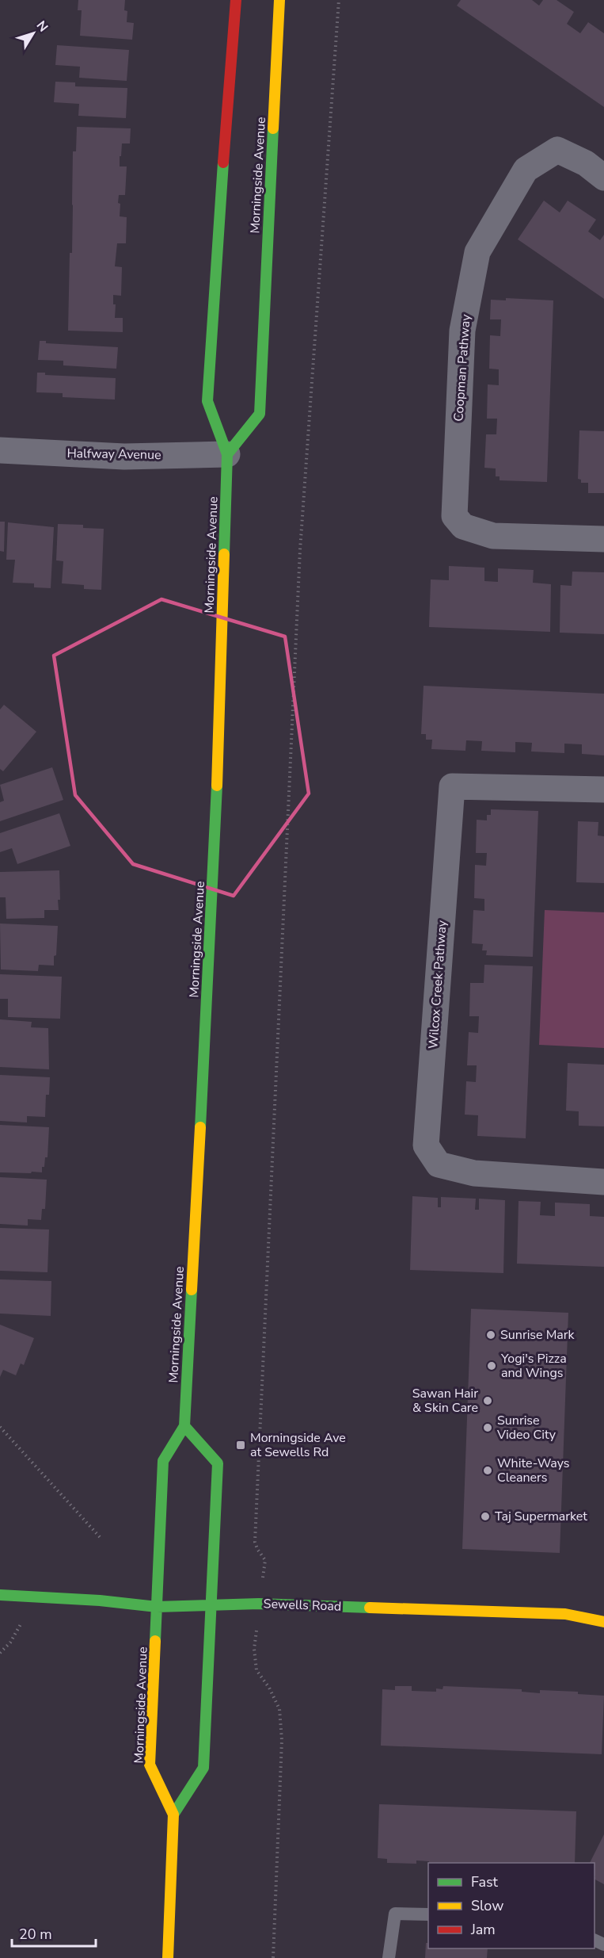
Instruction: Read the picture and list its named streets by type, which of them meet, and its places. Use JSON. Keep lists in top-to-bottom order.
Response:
{
  "streets": {
    "main road": ["Morningside Avenue", "Sewells Road"],
    "street": ["Coopman Pathway", "Halfway Avenue", "Wilcox Creek Pathway"]
  },
  "crossings": [
    ["Morningside Avenue", "Halfway Avenue"],
    ["Morningside Avenue", "Sewells Road"]
  ],
  "places": {
    "other": [
      "Sunrise Mark",
      "Yogi's Pizza and Wings",
      "Sawan Hair & Skin Care",
      "Sunrise Video City",
      "White-Ways Cleaners",
      "Taj Supermarket"
    ],
    "transit": ["Morningside Ave at Sewells Rd"]
  },
  "legend": ["Fast", "Slow", "Jam"],
  "scale_bar": "20 m",
  "north": "top right"
}
